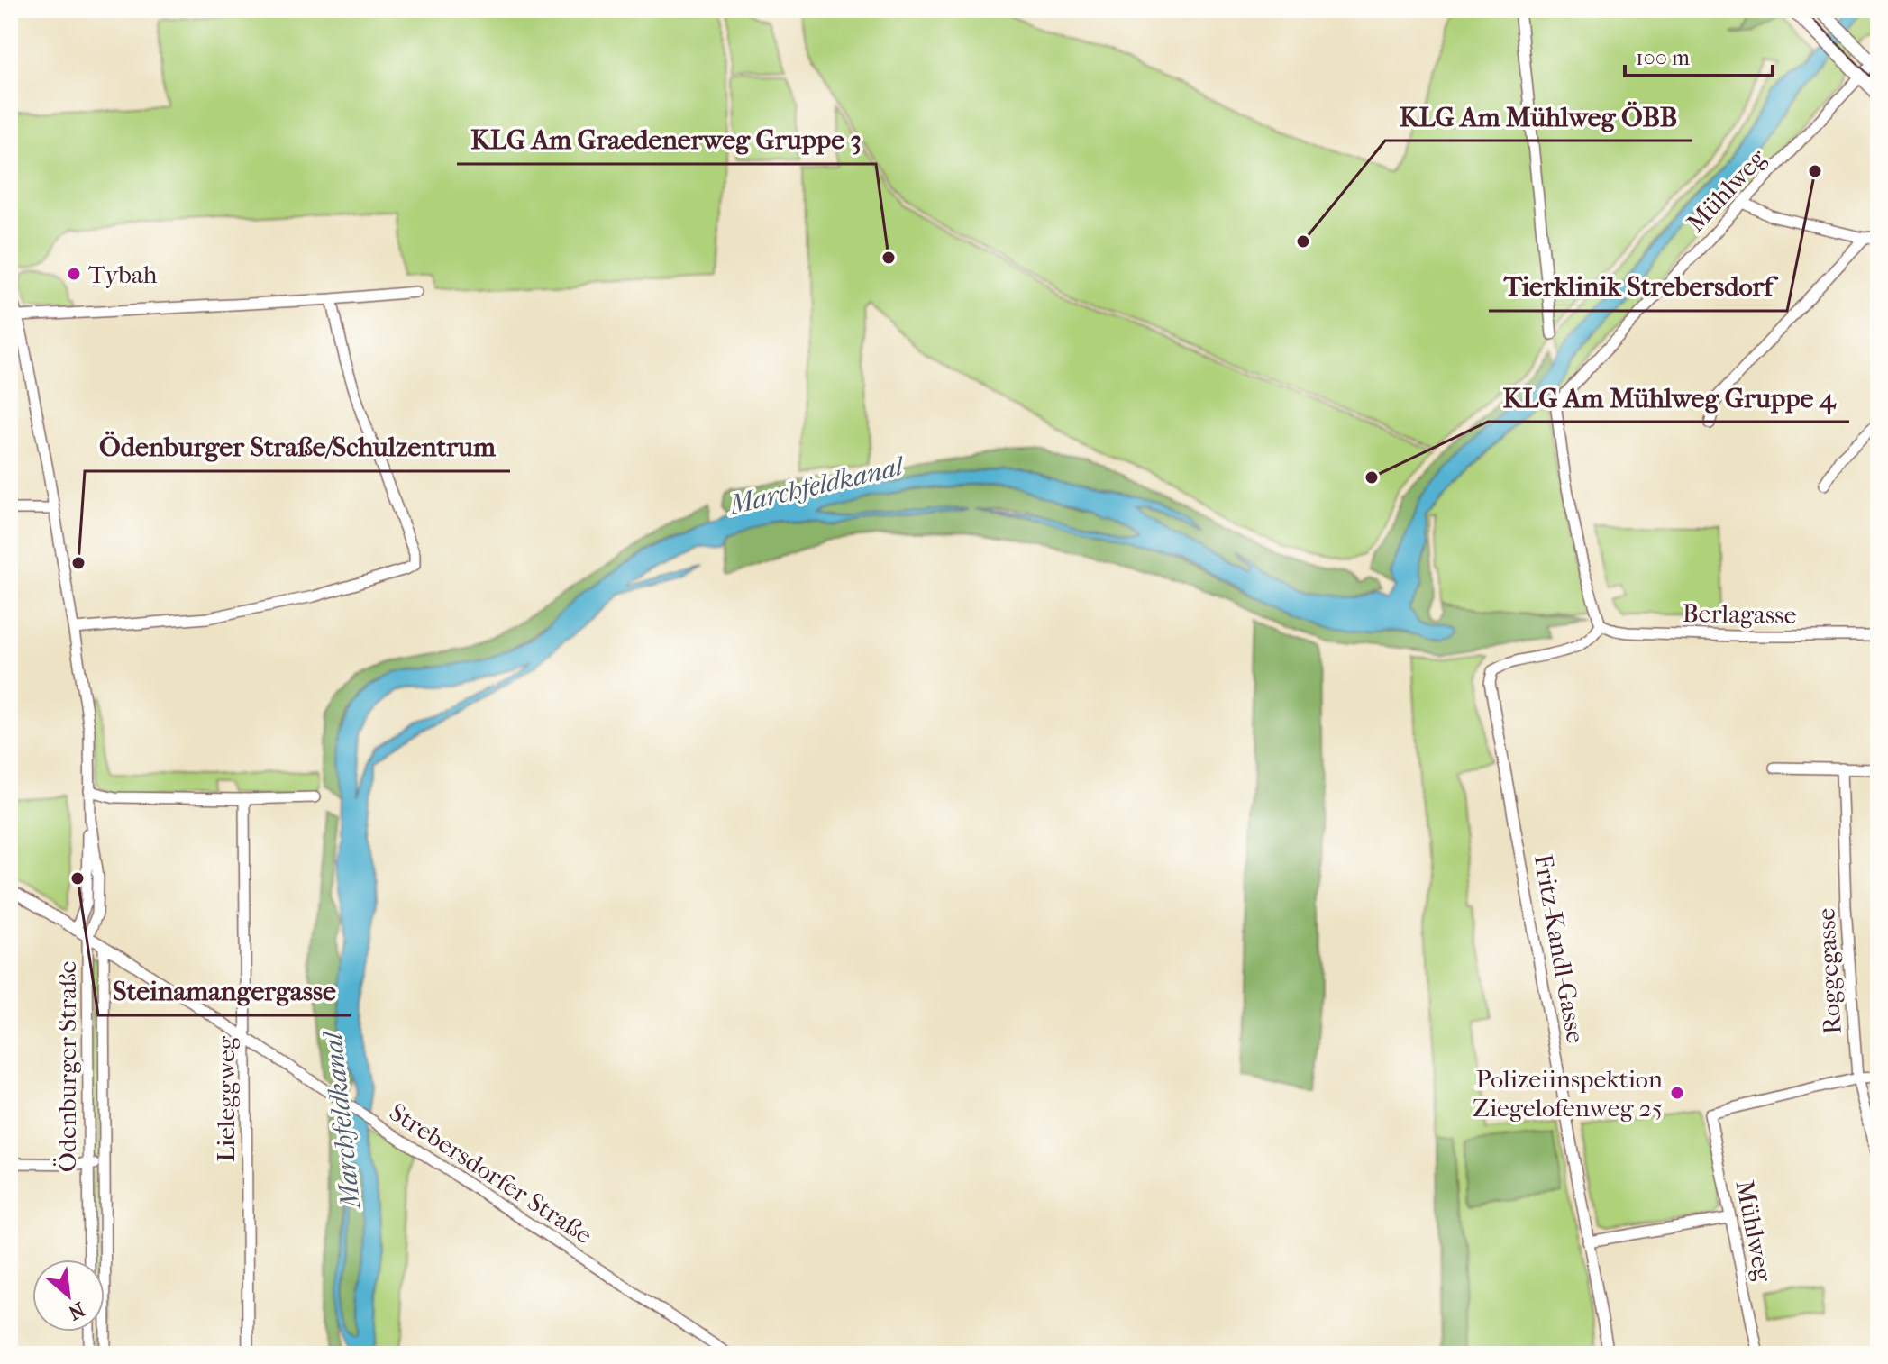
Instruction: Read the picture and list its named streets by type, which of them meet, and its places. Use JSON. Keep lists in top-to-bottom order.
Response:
{
  "streets": {
    "street": [
      "Mühlweg",
      "Berlagasse",
      "Fritz-Kandl-Gasse",
      "Roggegasse",
      "Ödenburger Straße",
      "Lieleggweg",
      "Strebersdorfer Straße"
    ]
  },
  "crossings": [
    ["Mühlweg", "Berlagasse"],
    ["Mühlweg", "Fritz-Kandl-Gasse"],
    ["Mühlweg", "Roggegasse"],
    ["Berlagasse", "Fritz-Kandl-Gasse"],
    ["Ödenburger Straße", "Strebersdorfer Straße"],
    ["Lieleggweg", "Strebersdorfer Straße"]
  ],
  "water": ["Marchfeldkanal"],
  "places": [
    "Tierklinik Strebersdorf",
    "KLG Am Mühlweg ÖBB",
    "KLG Am Graedenerweg Gruppe 3",
    "Tybah",
    "KLG Am Mühlweg Gruppe 4",
    "Ödenburger Straße/Schulzentrum",
    "Steinamangergasse",
    "Polizeiinspektion Ziegelofenweg 25"
  ],
  "scale_bar": "100 m",
  "north": "bottom right"
}
